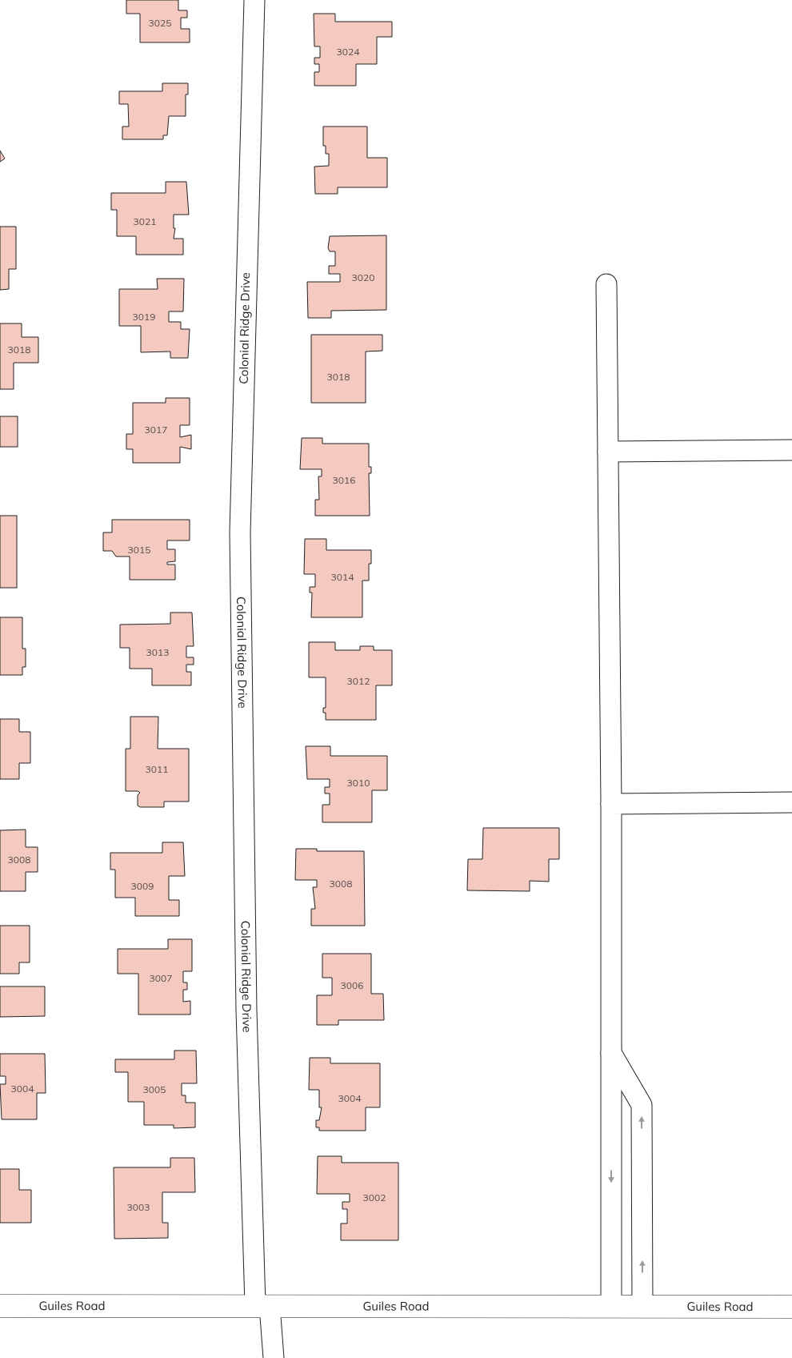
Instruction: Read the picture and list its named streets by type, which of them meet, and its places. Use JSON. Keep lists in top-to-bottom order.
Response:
{
  "streets": {
    "street": ["Colonial Ridge Drive", "Guiles Road"]
  },
  "crossings": [
    ["Colonial Ridge Drive", "Guiles Road"]
  ],
  "house_numbers": [
    "3025",
    "3024",
    "3021",
    "3020",
    "3019",
    "3018",
    "3018",
    "3017",
    "3016",
    "3015",
    "3014",
    "3013",
    "3012",
    "3011",
    "3010",
    "3008",
    "3008",
    "3009",
    "3007",
    "3006",
    "3004",
    "3005",
    "3004",
    "3002",
    "3003"
  ]
}
